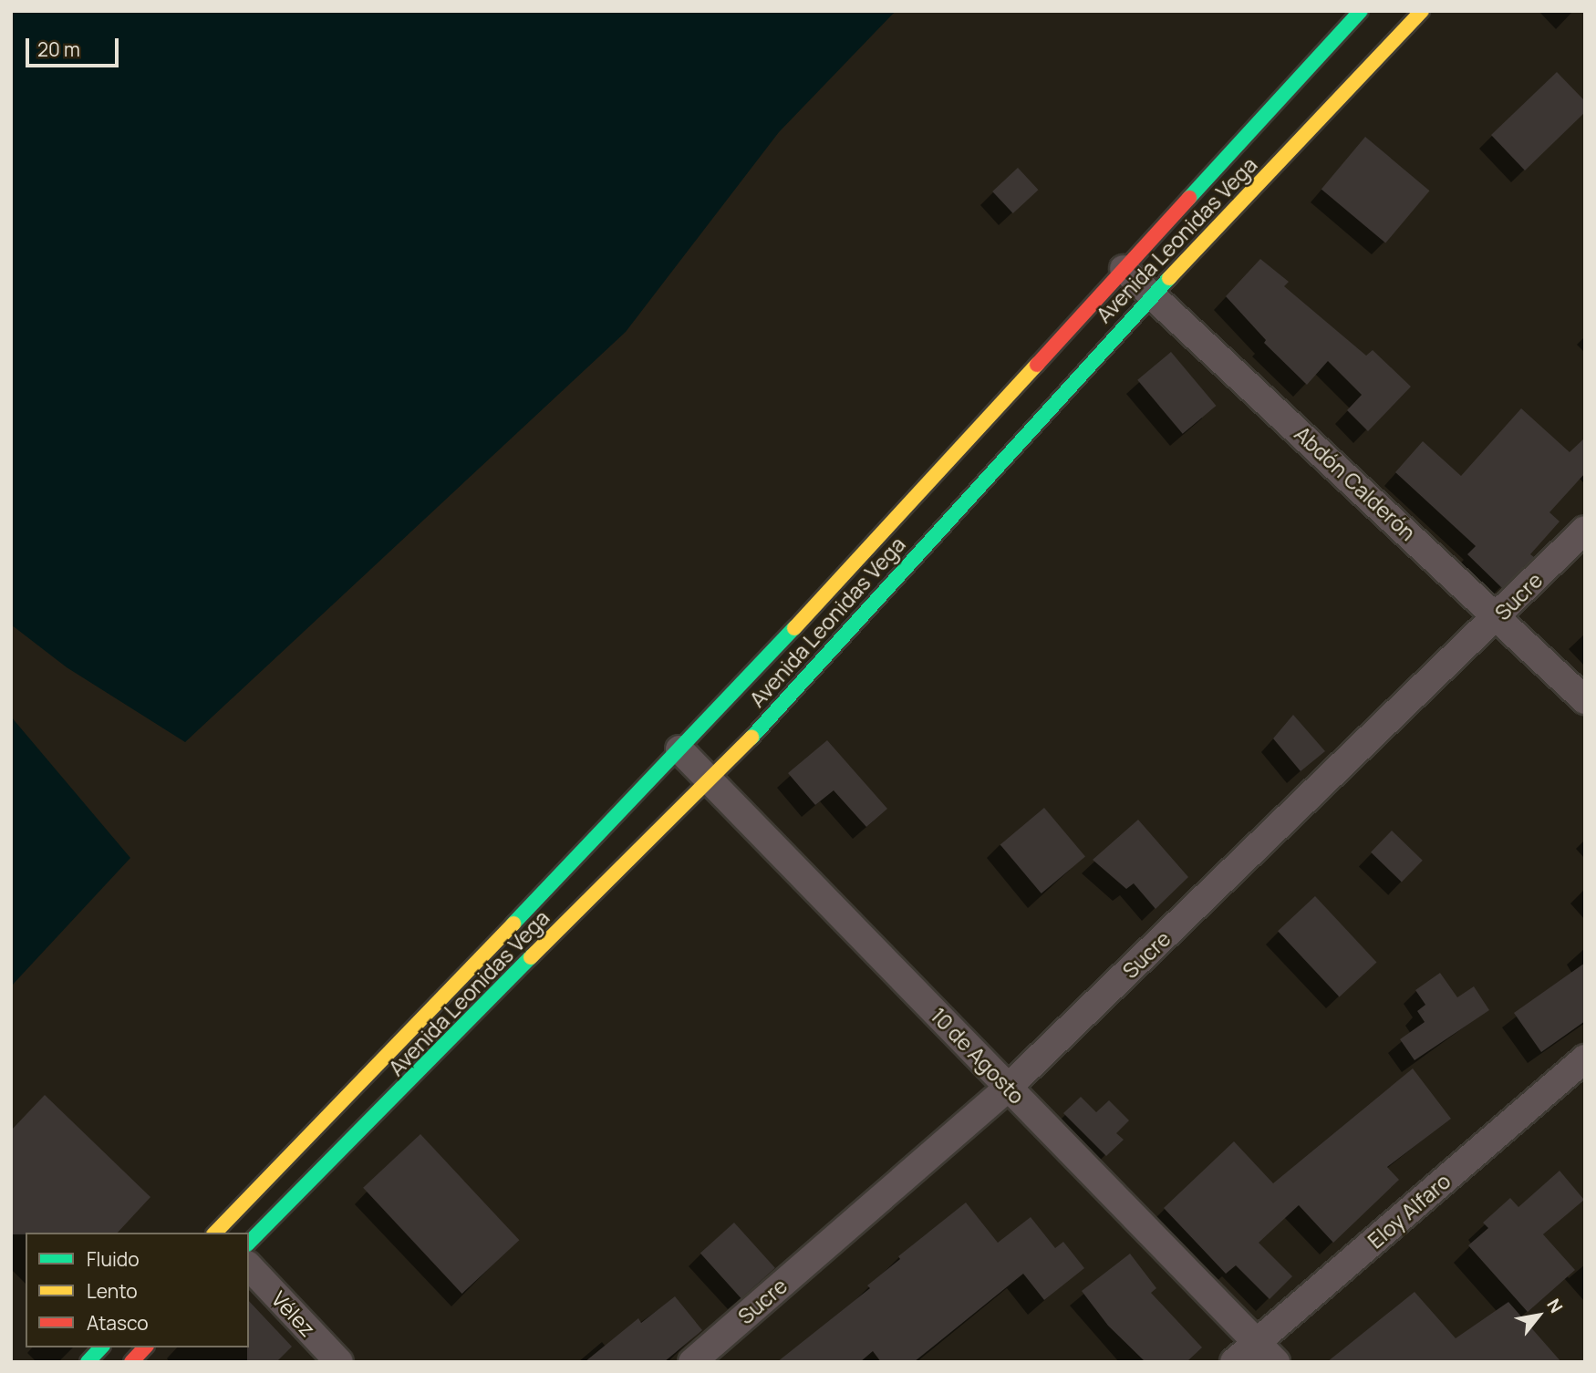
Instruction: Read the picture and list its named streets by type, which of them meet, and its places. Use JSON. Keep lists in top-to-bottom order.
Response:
{
  "streets": {
    "highway": ["Avenida Leonidas Vega"],
    "street": [
      "Abdón Calderón",
      "Sucre",
      "10 de Agosto",
      "Eloy Alfaro",
      "Vélez"
    ]
  },
  "crossings": [
    ["Avenida Leonidas Vega", "Abdón Calderón"],
    ["Avenida Leonidas Vega", "10 de Agosto"],
    ["Abdón Calderón", "Sucre"],
    ["Sucre", "10 de Agosto"],
    ["10 de Agosto", "Eloy Alfaro"]
  ],
  "legend": ["Fluido", "Lento", "Atasco"],
  "scale_bar": "20 m",
  "north": "top right"
}
